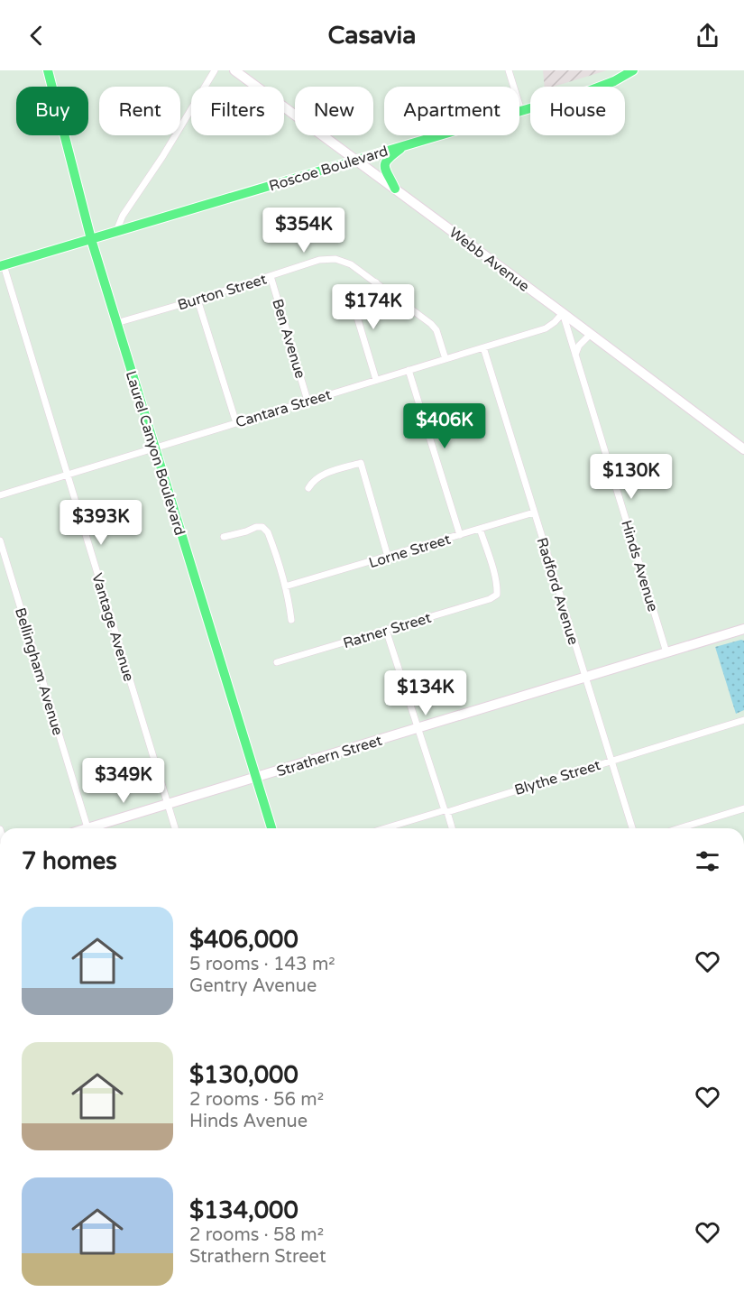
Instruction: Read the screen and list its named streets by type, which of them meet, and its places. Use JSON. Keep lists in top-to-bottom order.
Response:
{
  "streets": {
    "main road": ["Roscoe Boulevard", "Laurel Canyon Boulevard"],
    "street": [
      "Webb Avenue",
      "Burton Street",
      "Ben Avenue",
      "Cantara Street",
      "Lorne Street",
      "Hinds Avenue",
      "Radford Avenue",
      "Vantage Avenue",
      "Ratner Street",
      "Bellingham Avenue",
      "Strathern Street",
      "Blythe Street"
    ]
  },
  "crossings": [
    ["Roscoe Boulevard", "Webb Avenue"],
    ["Roscoe Boulevard", "Laurel Canyon Boulevard"],
    ["Roscoe Boulevard", "Vantage Avenue"],
    ["Webb Avenue", "Cantara Street"],
    ["Webb Avenue", "Hinds Avenue"],
    ["Burton Street", "Ben Avenue"],
    ["Burton Street", "Cantara Street"],
    ["Burton Street", "Laurel Canyon Boulevard"],
    ["Ben Avenue", "Cantara Street"],
    ["Cantara Street", "Laurel Canyon Boulevard"],
    ["Cantara Street", "Hinds Avenue"],
    ["Cantara Street", "Radford Avenue"],
    ["Cantara Street", "Vantage Avenue"],
    ["Laurel Canyon Boulevard", "Strathern Street"],
    ["Lorne Street", "Radford Avenue"],
    ["Lorne Street", "Ratner Street"],
    ["Hinds Avenue", "Strathern Street"],
    ["Radford Avenue", "Strathern Street"],
    ["Radford Avenue", "Blythe Street"],
    ["Vantage Avenue", "Strathern Street"]
  ],
  "page": {
    "header": "Casavia",
    "chip": [
      "Buy",
      "Rent",
      "Filters",
      "New",
      "Apartment",
      "House"
    ],
    "price": [
      "$354K",
      "$174K",
      "$406K",
      "$130K",
      "$393K",
      "$134K",
      "$349K"
    ],
    "heading": "7 homes",
    "list": [
      {
        "name": "$406,000",
        "note": "5 rooms · 143 m² · Gentry Avenue"
      },
      {
        "name": "$130,000",
        "note": "2 rooms · 56 m² · Hinds Avenue"
      },
      {
        "name": "$134,000",
        "note": "2 rooms · 58 m² · Strathern Street"
      }
    ]
  }
}
